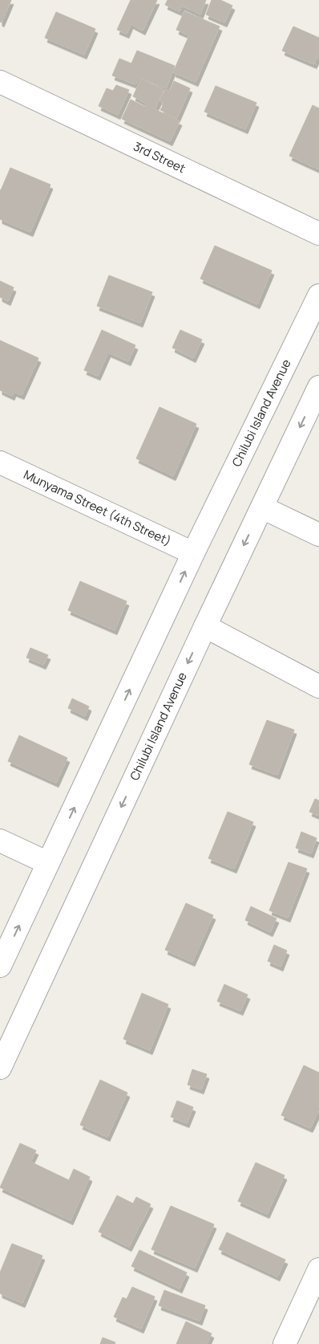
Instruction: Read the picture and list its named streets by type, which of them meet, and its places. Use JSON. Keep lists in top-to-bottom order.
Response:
{
  "streets": {
    "street": ["3rd Street", "Chilubi Island Avenue", "Munyama Street (4th Street)"]
  },
  "crossings": [
    ["Chilubi Island Avenue", "Munyama Street (4th Street)"]
  ]
}
